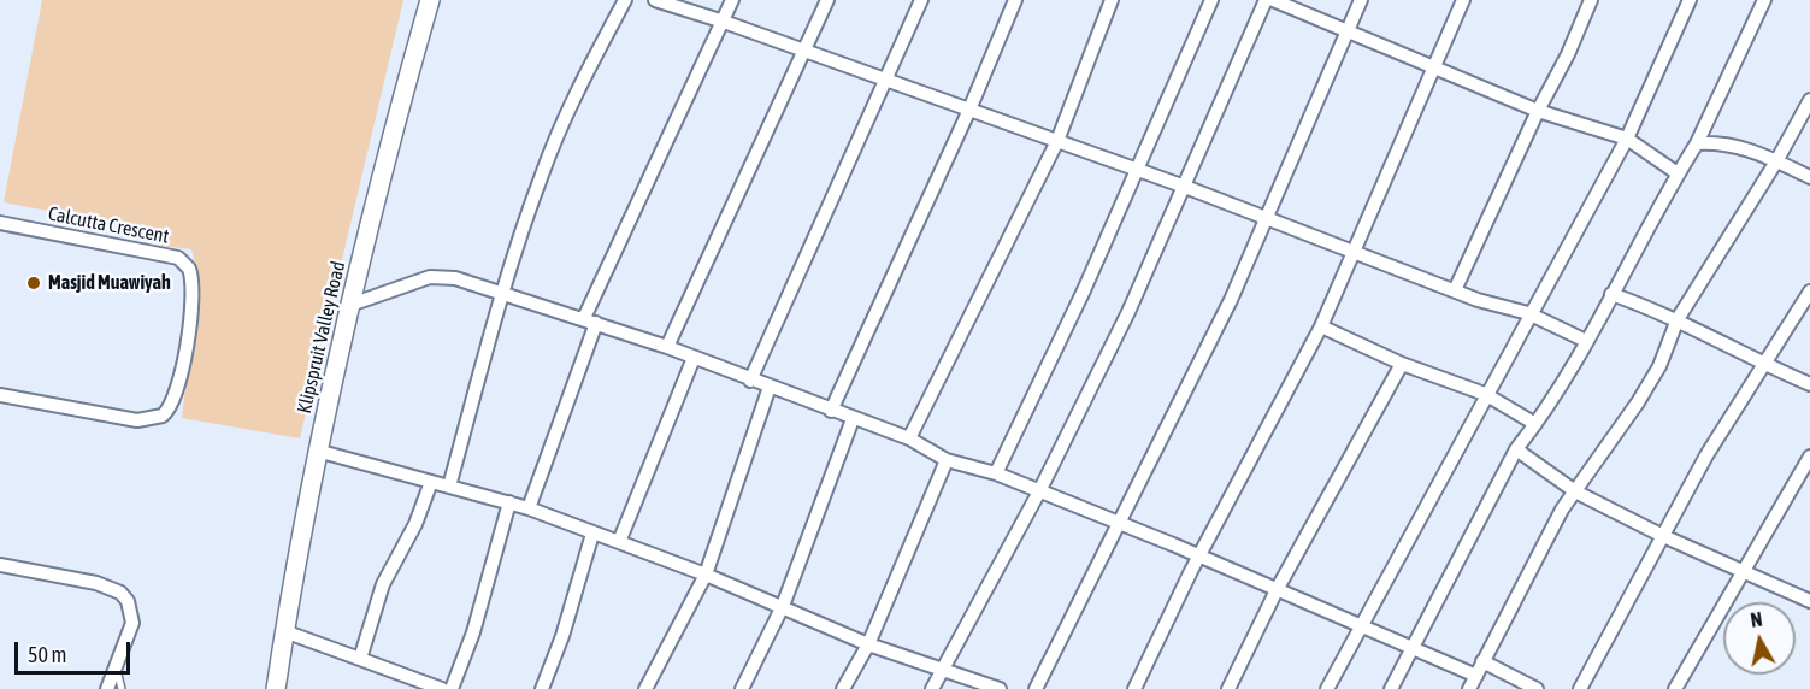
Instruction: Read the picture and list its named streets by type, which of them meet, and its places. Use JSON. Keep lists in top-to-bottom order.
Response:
{
  "streets": {
    "main road": ["Klipspruit Valley Road"],
    "street": ["Calcutta Crescent"]
  },
  "places": ["Masjid Muawiyah"],
  "scale_bar": "50 m",
  "north": "top"
}
